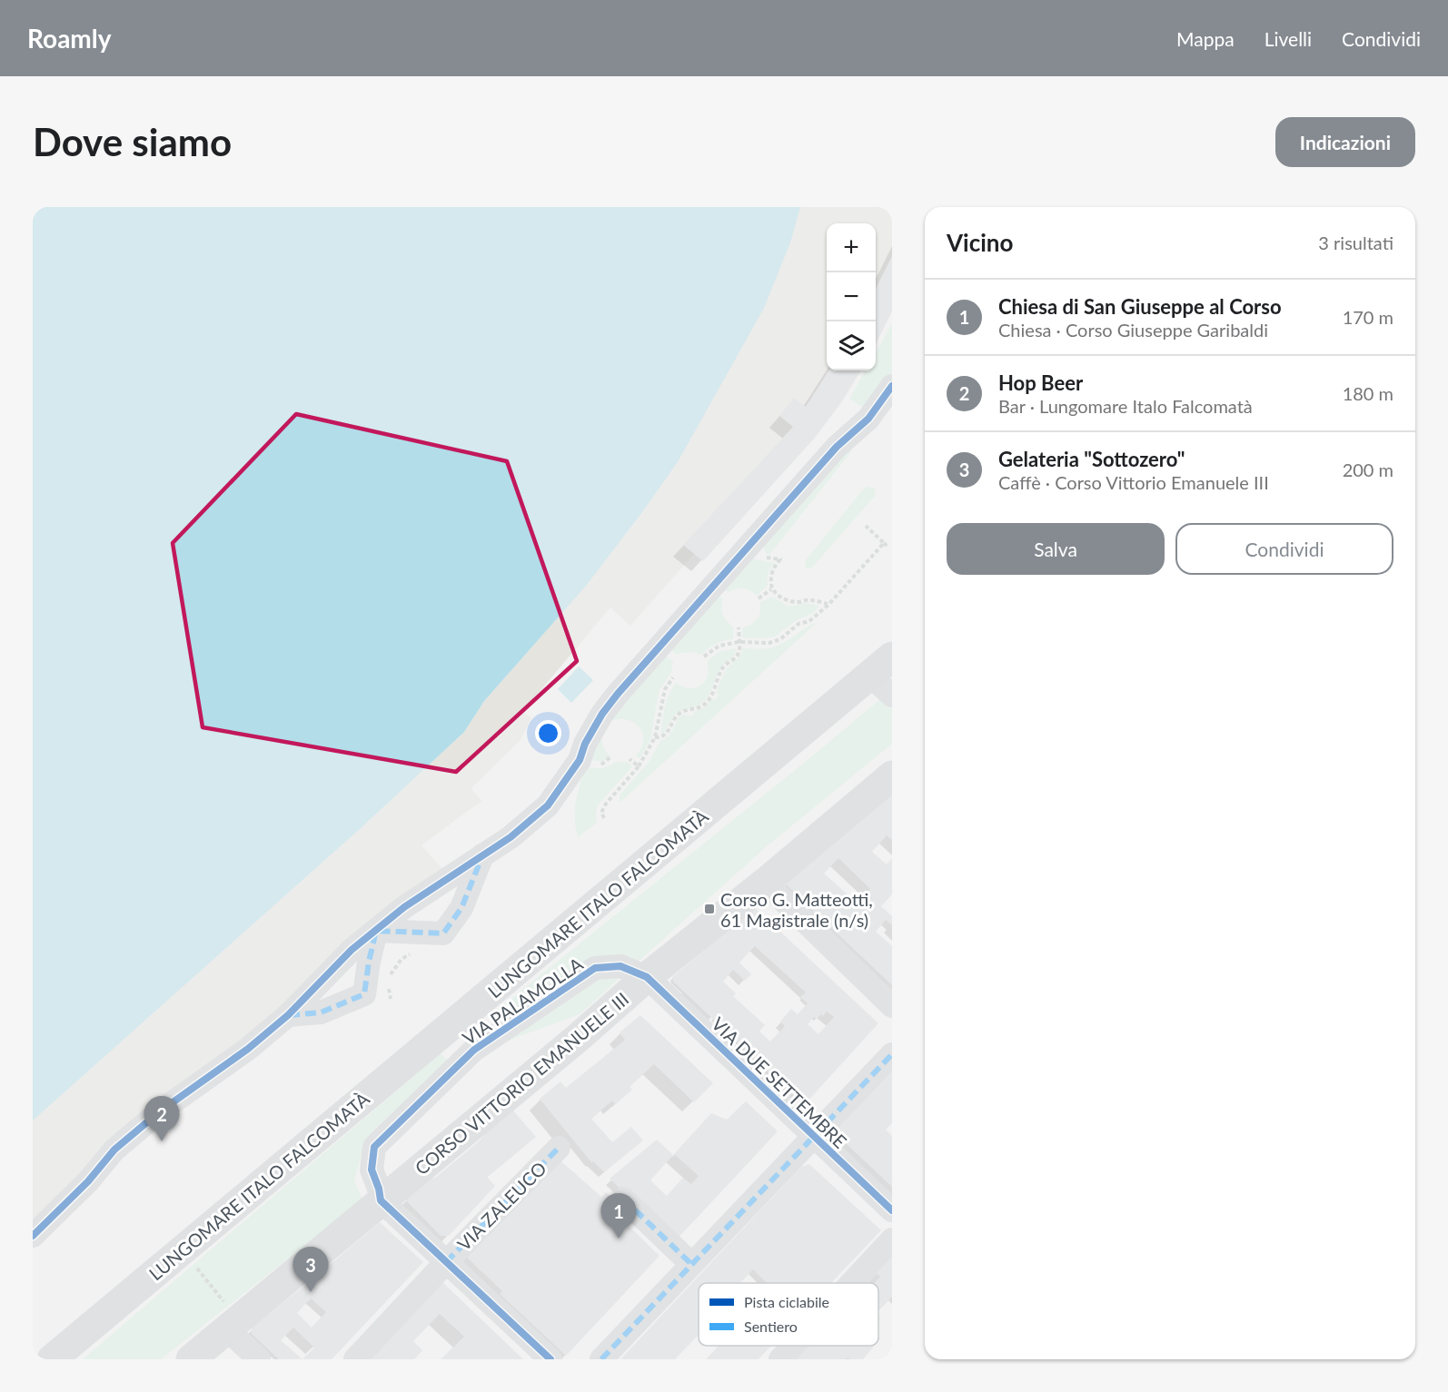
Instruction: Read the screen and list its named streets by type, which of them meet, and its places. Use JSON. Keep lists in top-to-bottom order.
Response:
{
  "streets": {
    "main road": ["LUNGOMARE ITALO FALCOMATÀ", "CORSO VITTORIO EMANUELE III"],
    "street": ["VIA PALAMOLLA", "VIA DUE SETTEMBRE", "VIA ZALEUCO"]
  },
  "crossings": [
    ["VIA PALAMOLLA", "VIA DUE SETTEMBRE"],
    ["VIA PALAMOLLA", "CORSO VITTORIO EMANUELE III"],
    ["VIA DUE SETTEMBRE", "CORSO VITTORIO EMANUELE III"]
  ],
  "places": {
    "transit": ["Corso G. Matteotti, 61 Magistrale (n/s)"]
  },
  "legend": ["Pista ciclabile", "Sentiero"],
  "page": {
    "header": "Roamly",
    "nav": ["Mappa", "Livelli", "Condividi"],
    "buttons": [
      "Indicazioni",
      ["Salva", "Condividi"]
    ],
    "title": "Dove siamo",
    "heading": ["Vicino", "3 risultati"],
    "map_buttons": ["+", "−"],
    "list": [
      {
        "mark": "1",
        "name": "Chiesa di San Giuseppe al Corso",
        "note": "Chiesa · Corso Giuseppe Garibaldi",
        "value": "170 m"
      },
      {
        "mark": "2",
        "name": "Hop Beer",
        "note": "Bar · Lungomare Italo Falcomatà",
        "value": "180 m"
      },
      {
        "mark": "3",
        "name": "Gelateria \"Sottozero\"",
        "note": "Caffè · Corso Vittorio Emanuele III",
        "value": "200 m"
      }
    ],
    "pins": ["2", "1", "3"]
  }
}
